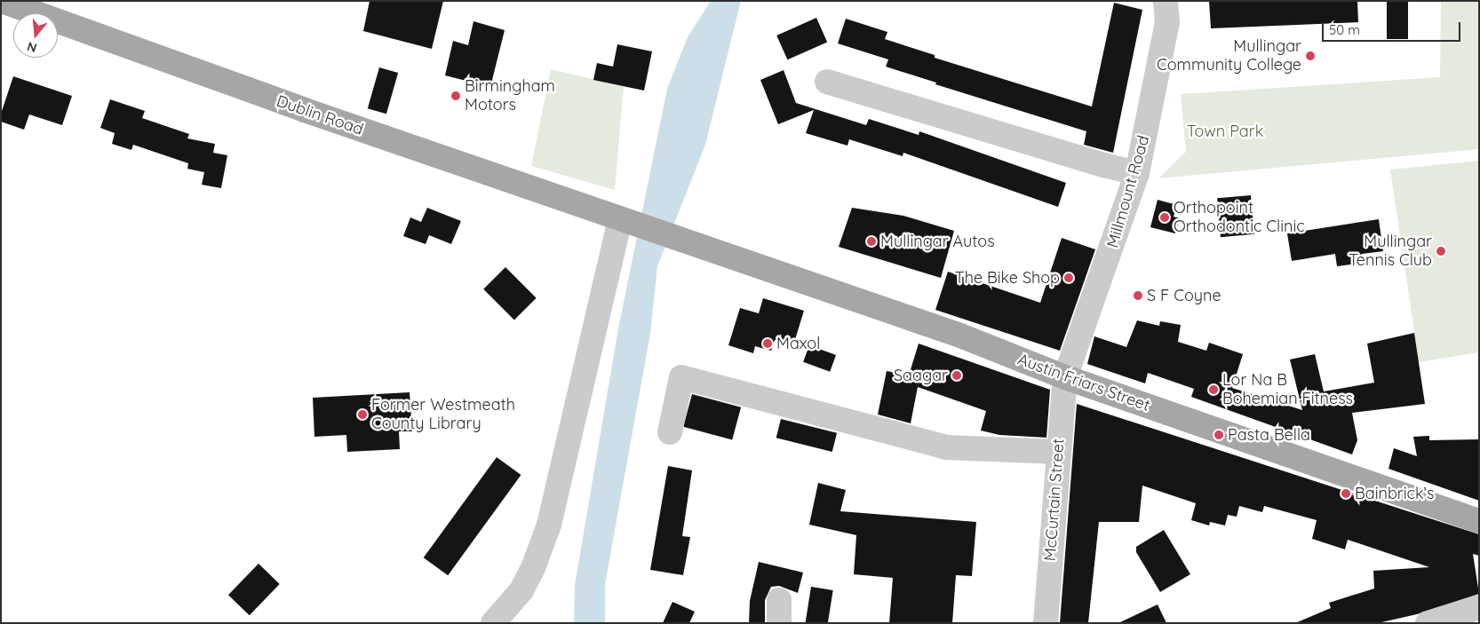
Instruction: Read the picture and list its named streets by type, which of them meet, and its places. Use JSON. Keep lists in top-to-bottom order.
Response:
{
  "streets": {
    "main road": ["Dublin Road", "Austin Friars Street"],
    "street": ["Millmount Road", "McCurtain Street"]
  },
  "crossings": [
    ["Dublin Road", "Austin Friars Street"],
    ["Millmount Road", "Austin Friars Street"],
    ["Millmount Road", "McCurtain Street"],
    ["Austin Friars Street", "McCurtain Street"]
  ],
  "parks": ["Town Park"],
  "places": [
    "Mullingar Community College",
    "Birmingham Motors",
    "Orthopoint Orthodontic Clinic",
    "Mullingar Autos",
    "Mullingar Tennis Club",
    "The Bike Shop",
    "S F Coyne",
    "Maxol",
    "Saagar",
    "Lor Na B Bohemian Fitness",
    "Former Westmeath County Library",
    "Pasta Bella",
    "Bainbrick’s"
  ],
  "scale_bar": "50 m",
  "north": "bottom"
}
